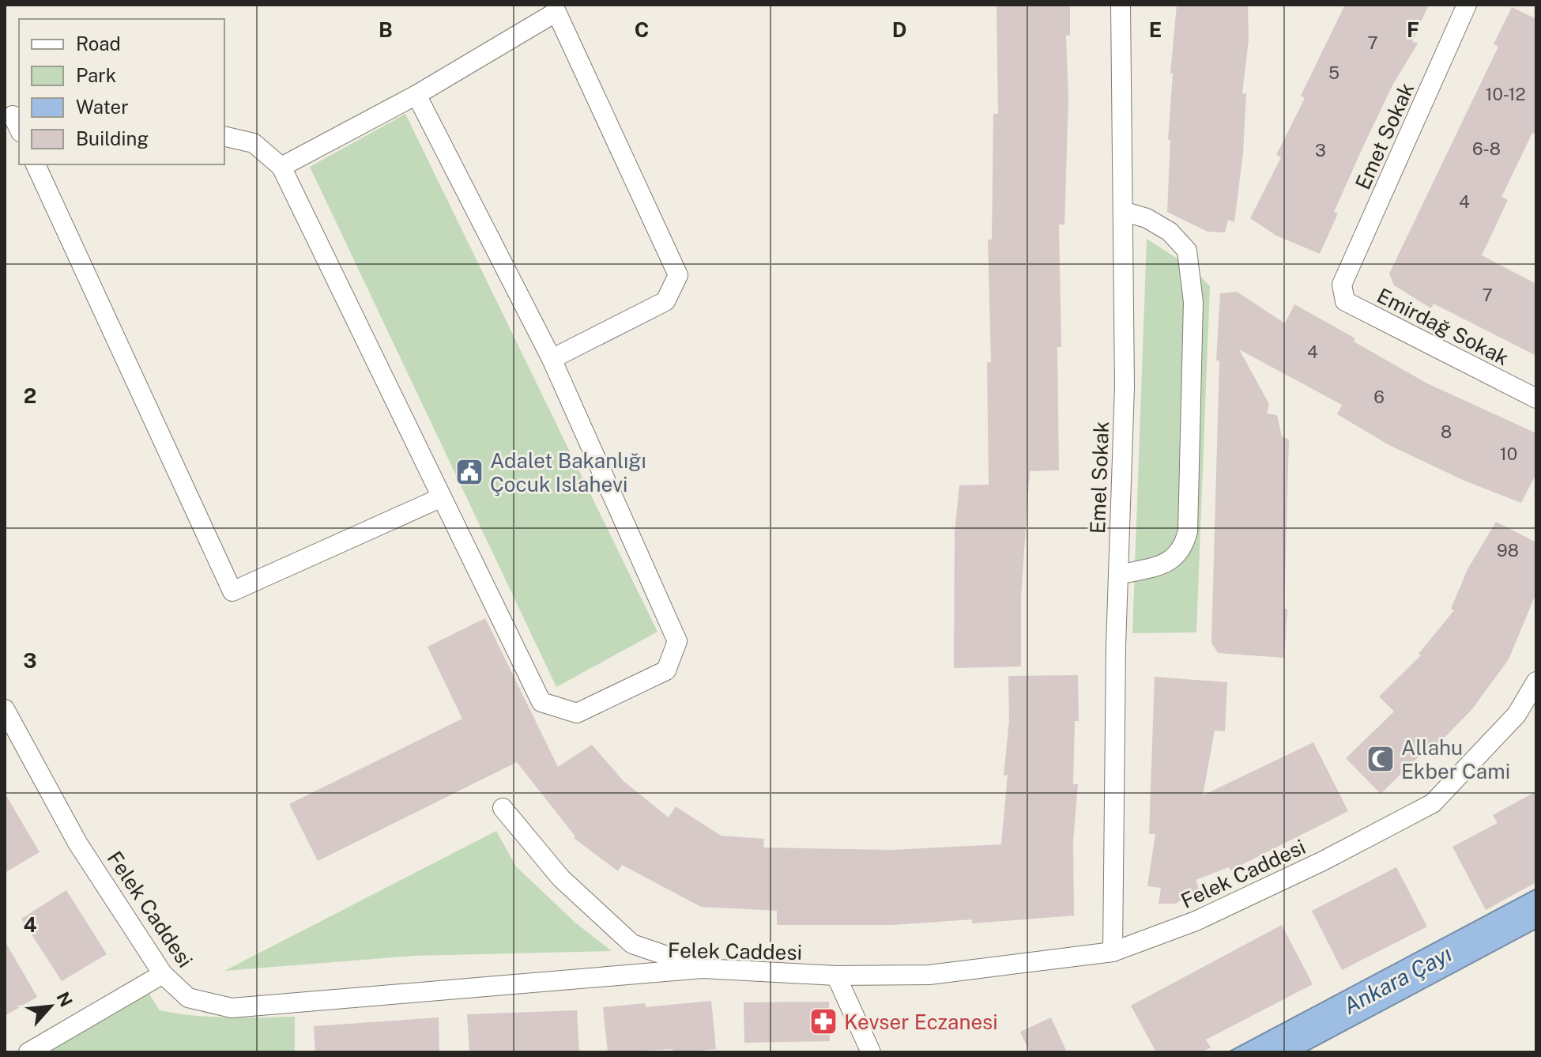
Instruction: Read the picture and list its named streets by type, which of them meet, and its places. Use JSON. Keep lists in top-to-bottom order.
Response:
{
  "streets": {
    "street": [
      "Emet Sokak",
      "Emirdağ Sokak",
      "Emel Sokak",
      "Felek Caddesi"
    ]
  },
  "crossings": [
    ["Emet Sokak", "Emirdağ Sokak"],
    ["Emel Sokak", "Felek Caddesi"]
  ],
  "water": ["Ankara Çayı"],
  "places": {
    "public building": ["Adalet Bakanlığı Çocuk Islahevi"],
    "mosque": ["Allahu Ekber Cami"],
    "pharmacy": ["Kevser Eczanesi"]
  },
  "house_numbers": [
    "7",
    "5",
    "10-12",
    "6-8",
    "3",
    "4",
    "7",
    "4",
    "6",
    "8",
    "10",
    "98"
  ],
  "legend": [
    "Road",
    "Park",
    "Water",
    "Building"
  ],
  "north": "top right",
  "grid": {
    "columns": [
      "B",
      "C",
      "D",
      "E",
      "F"
    ],
    "rows": ["2", "3", "4"]
  }
}
